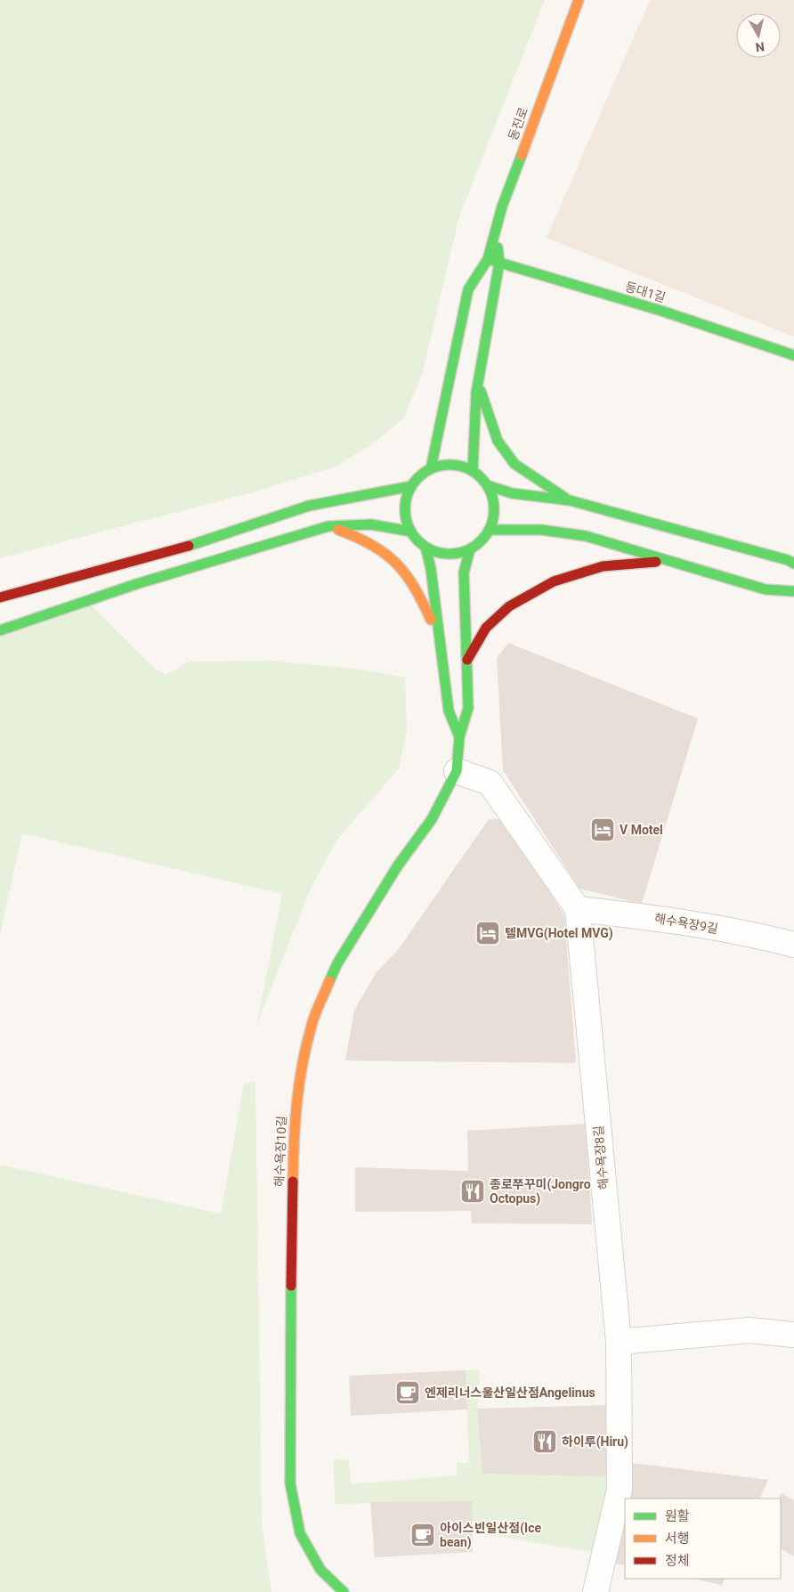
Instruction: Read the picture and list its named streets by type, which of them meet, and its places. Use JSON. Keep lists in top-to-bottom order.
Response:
{
  "streets": {
    "street": [
      "동진로",
      "등대1길",
      "해수욕장9길",
      "해수욕장10길",
      "해수욕장8길"
    ]
  },
  "crossings": [
    ["동진로", "등대1길"],
    ["해수욕장9길", "해수욕장8길"],
    ["해수욕장10길", "해수욕장8길"]
  ],
  "places": {
    "hotel": ["V Motel", "텔MVG(Hotel MVG)"],
    "restaurant": ["종로쭈꾸미(Jongro Octopus)", "하이루(Hiru)"],
    "cafe": ["엔제리너스울산일산점Angelinus", "아이스빈일산점(Ice bean)"]
  },
  "legend": ["원활", "서행", "정체"],
  "north": "bottom"
}
